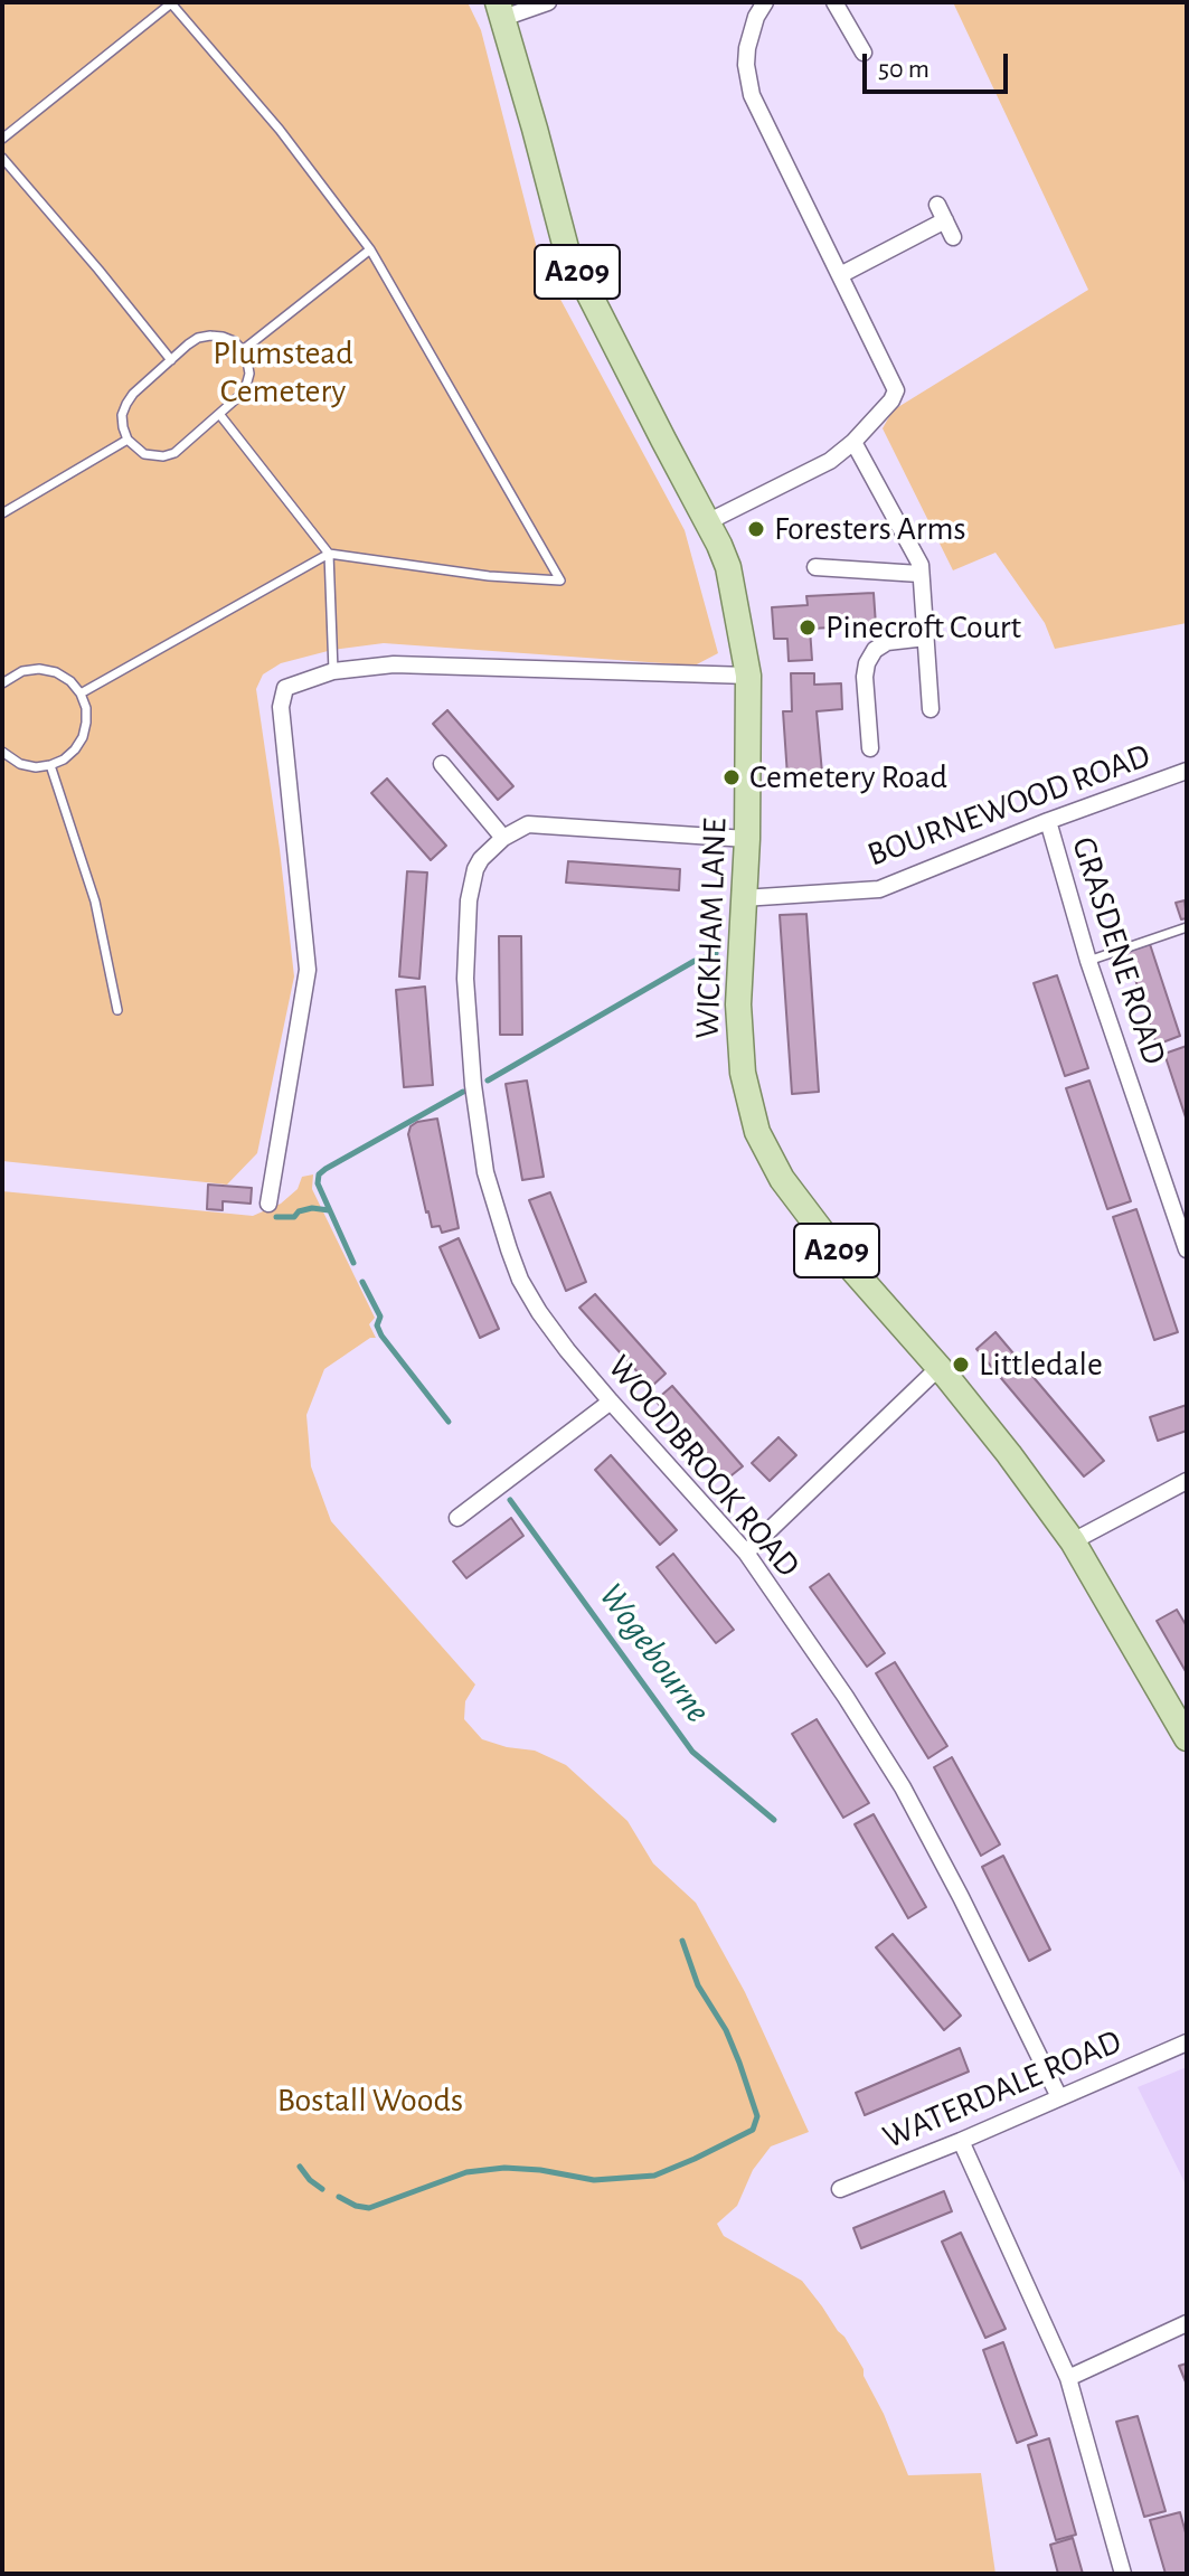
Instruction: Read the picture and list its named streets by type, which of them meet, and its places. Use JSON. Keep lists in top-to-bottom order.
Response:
{
  "streets": {
    "main road": ["A209", "WICKHAM LANE"],
    "street": [
      "BOURNEWOOD ROAD",
      "GRASDENE ROAD",
      "WOODBROOK ROAD",
      "WATERDALE ROAD"
    ]
  },
  "crossings": [
    ["A209", "WICKHAM LANE"],
    ["BOURNEWOOD ROAD", "WICKHAM LANE"],
    ["BOURNEWOOD ROAD", "GRASDENE ROAD"],
    ["WOODBROOK ROAD", "WATERDALE ROAD"]
  ],
  "water": ["Wogebourne"],
  "parks": ["Plumstead Cemetery", "Bostall Woods"],
  "places": [
    "Foresters Arms",
    "Pinecroft Court",
    "Cemetery Road",
    "Littledale"
  ],
  "scale_bar": "50 m"
}
